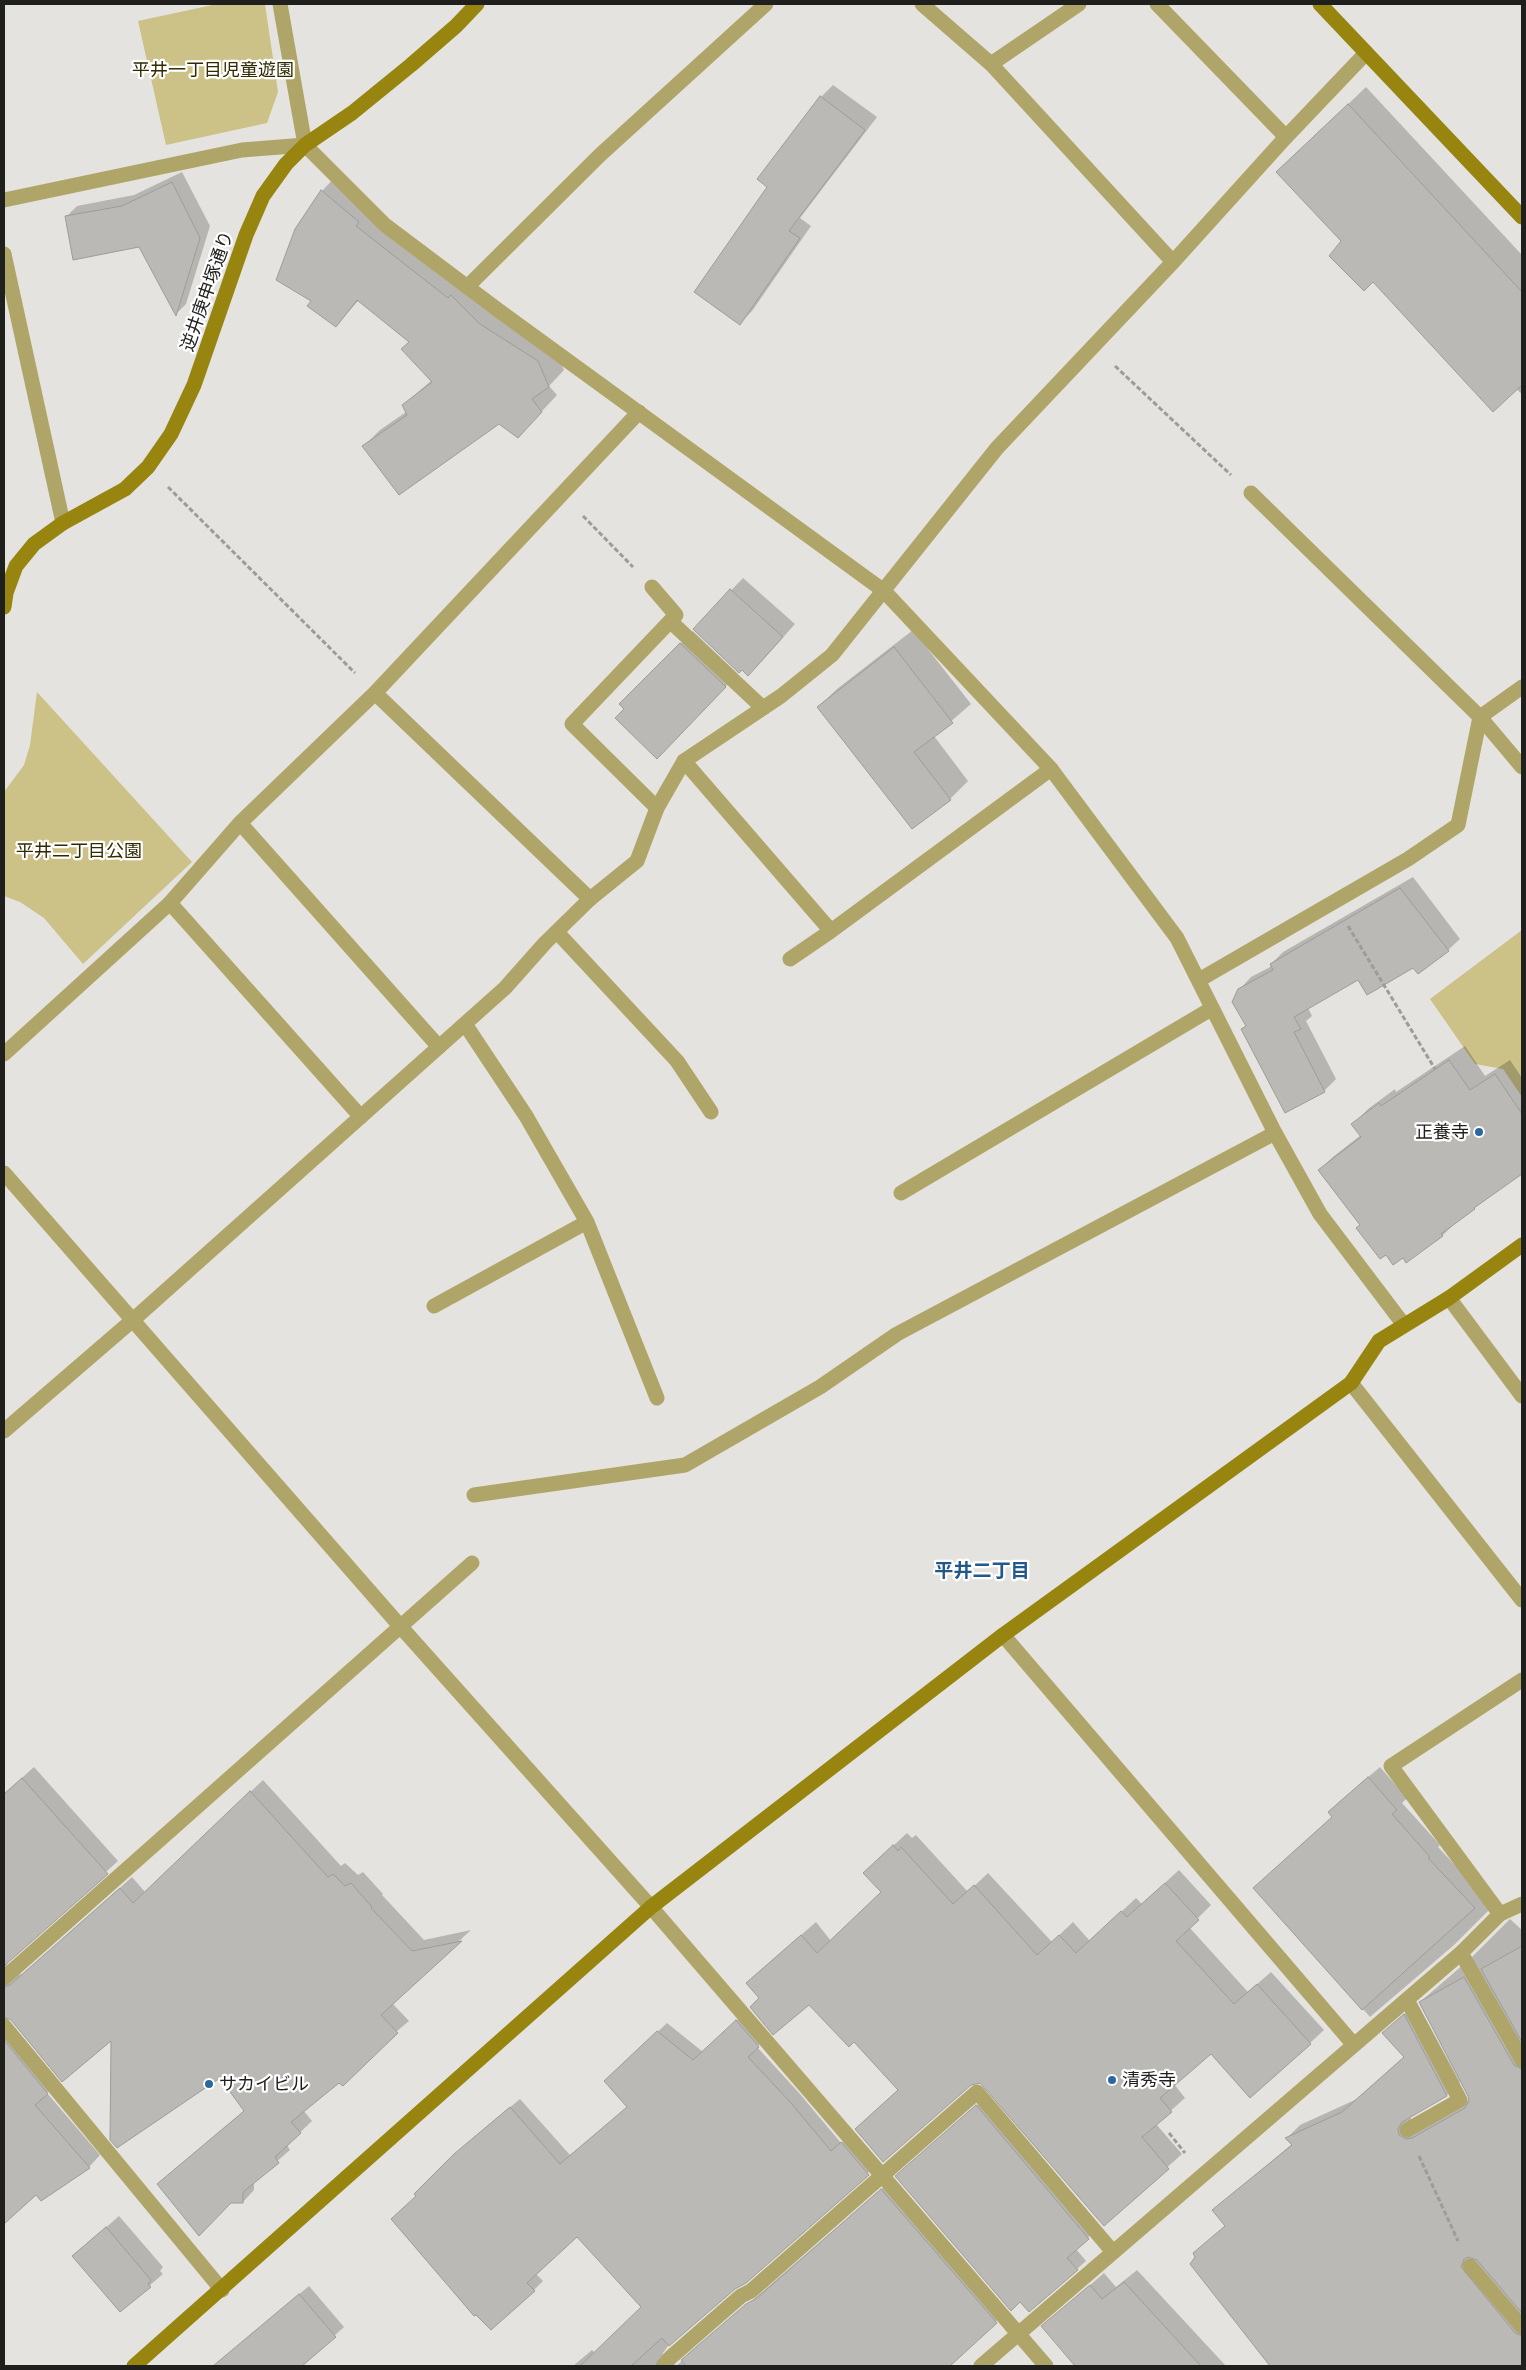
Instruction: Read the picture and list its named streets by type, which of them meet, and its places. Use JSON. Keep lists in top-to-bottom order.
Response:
{
  "streets": {
    "main road": ["逆井庚申塚通り"]
  },
  "districts": ["平井二丁目"],
  "parks": ["平井一丁目児童遊園", "平井二丁目公園"],
  "places": ["正養寺", "清秀寺", "サカイビル"]
}
